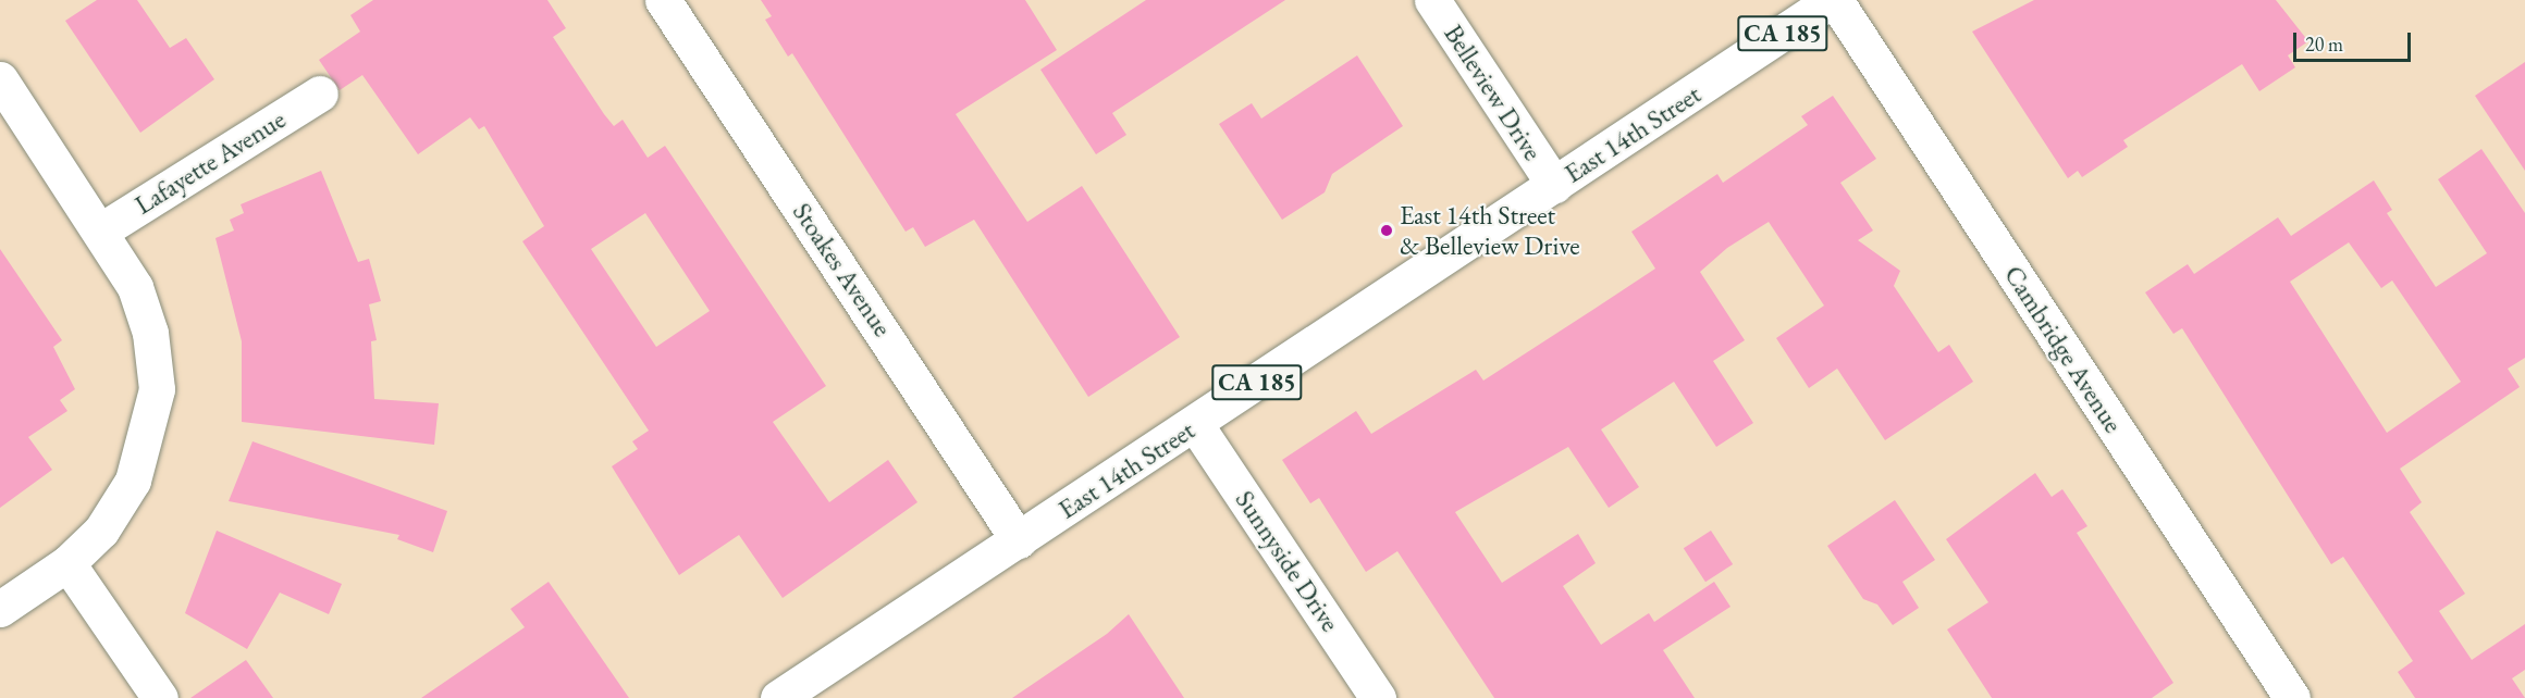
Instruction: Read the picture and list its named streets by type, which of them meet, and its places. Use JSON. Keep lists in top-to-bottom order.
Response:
{
  "streets": {
    "street": [
      "CA 185",
      "Belleview Drive",
      "East 14th Street",
      "Lafayette Avenue",
      "Stoakes Avenue",
      "Cambridge Avenue",
      "Sunnyside Drive"
    ]
  },
  "crossings": [
    ["Belleview Drive", "East 14th Street"],
    ["East 14th Street", "Stoakes Avenue"],
    ["East 14th Street", "Cambridge Avenue"],
    ["East 14th Street", "Sunnyside Drive"]
  ],
  "places": ["East 14th Street & Belleview Drive"],
  "scale_bar": "20 m"
}
